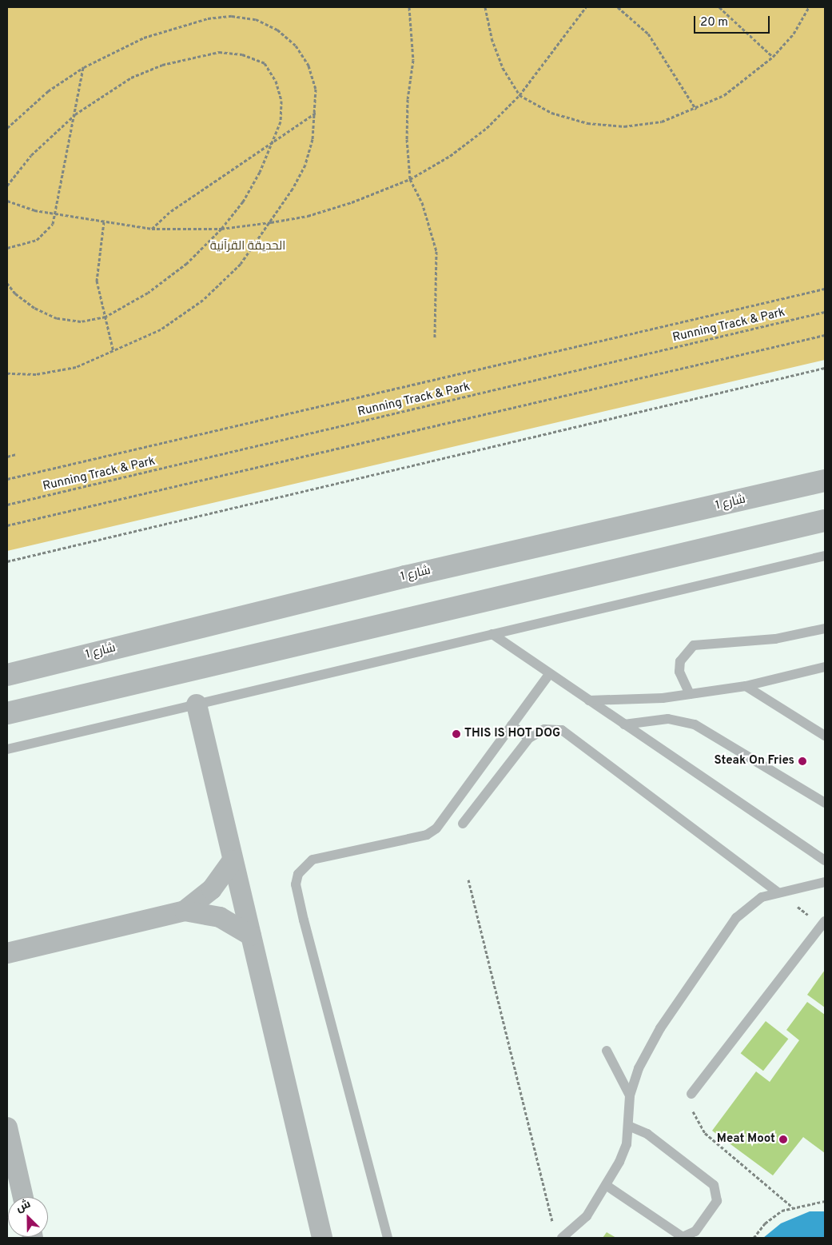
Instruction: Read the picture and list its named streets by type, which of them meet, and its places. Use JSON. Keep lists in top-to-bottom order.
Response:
{
  "streets": {
    "street": ["شارع 1"],
    "path": ["Running Track & Park"]
  },
  "parks": ["الحديقة القرآنية"],
  "places": ["THIS IS HOT DOG", "Steak On Fries", "Meat Moot"],
  "scale_bar": "20 m",
  "north": "top left"
}
